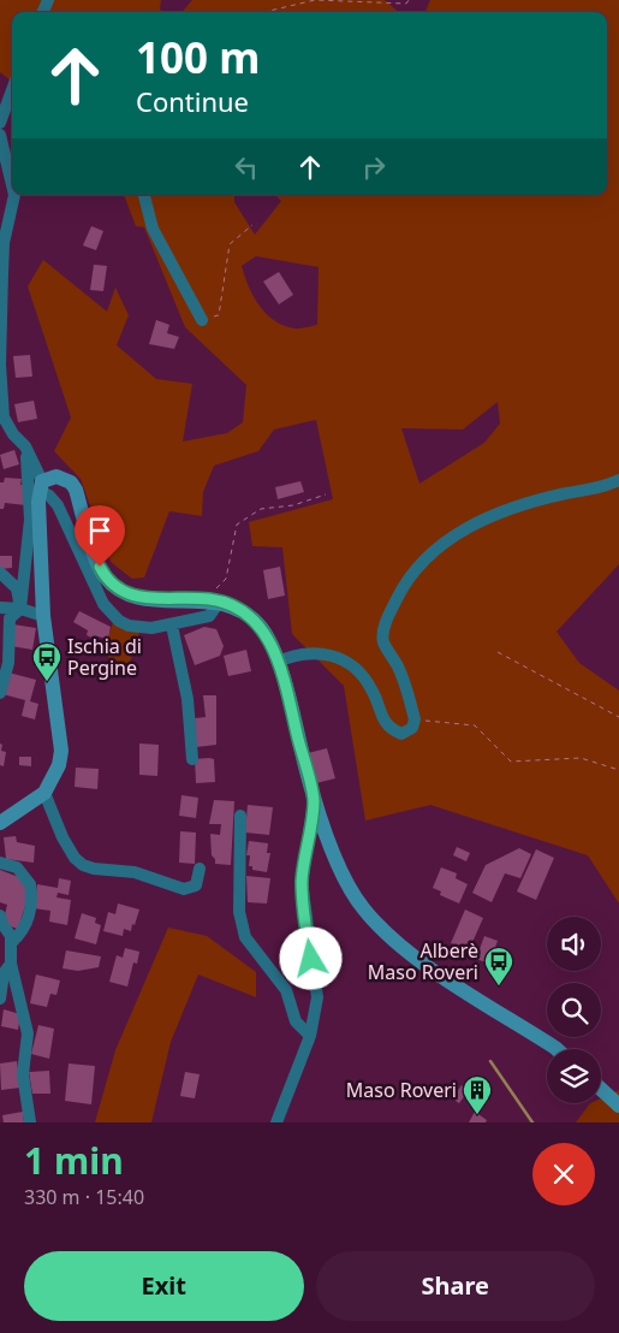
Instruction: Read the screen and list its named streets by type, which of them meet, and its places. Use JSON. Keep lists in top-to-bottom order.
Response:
{
  "places": {
    "bus stop": ["Ischia di Pergine", "Alberè Maso Roveri"],
    "building": ["Maso Roveri"]
  },
  "page": {
    "turn": ["100 m", "Continue"],
    "heading": ["1 min", "330 m · 15:40"],
    "buttons": ["Exit", "Share"]
  }
}
